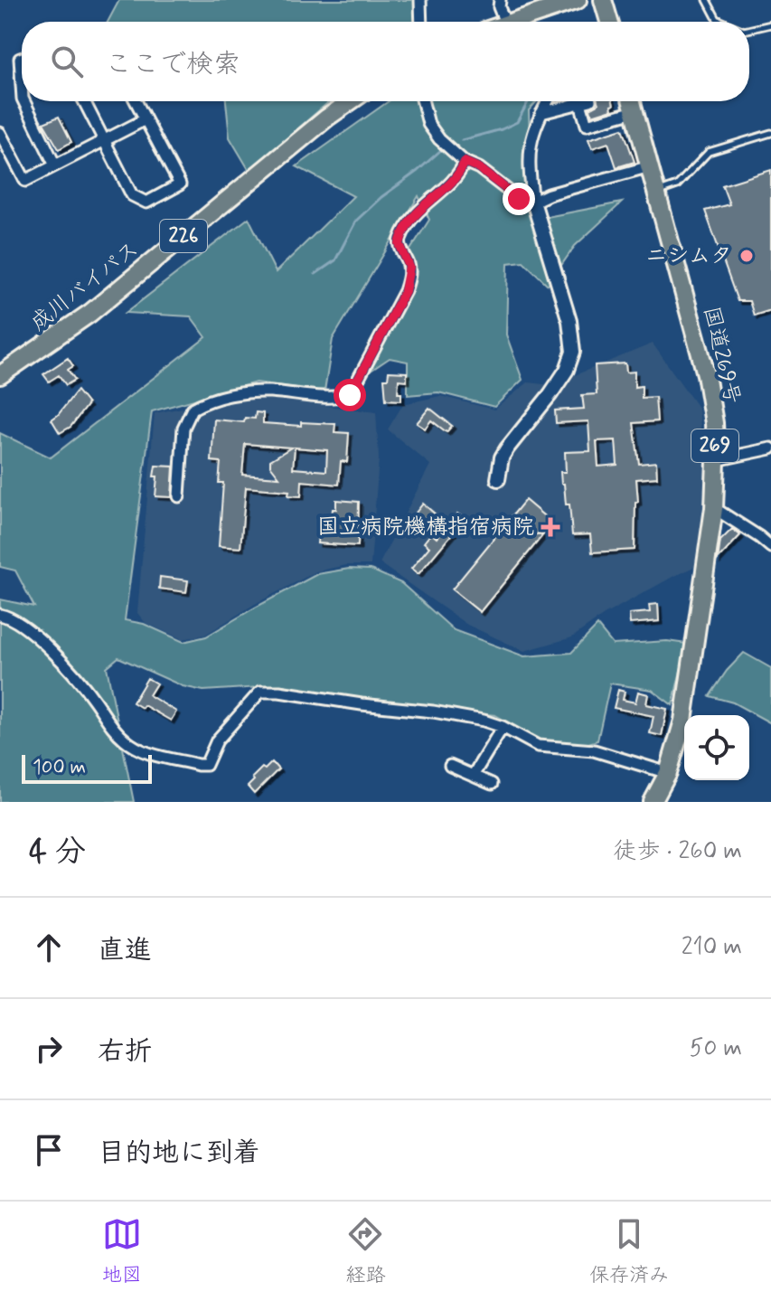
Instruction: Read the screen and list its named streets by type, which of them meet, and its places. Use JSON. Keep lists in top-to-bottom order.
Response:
{
  "streets": {
    "highway": [
      "226",
      "成川バイパス",
      "国道269号",
      "269"
    ]
  },
  "places": {
    "other": ["ニシムタ"],
    "health": ["国立病院機構指宿病院"]
  },
  "scale_bar": "100 m",
  "page": {
    "search": "ここで検索",
    "scale": "100 m",
    "heading": ["4 分", "徒歩 · 260 m"],
    "list": [
      ["直進", "210 m"],
      ["右折", "50 m"],
      "目的地に到着"
    ],
    "nav": ["地図", "経路", "保存済み"]
  }
}
